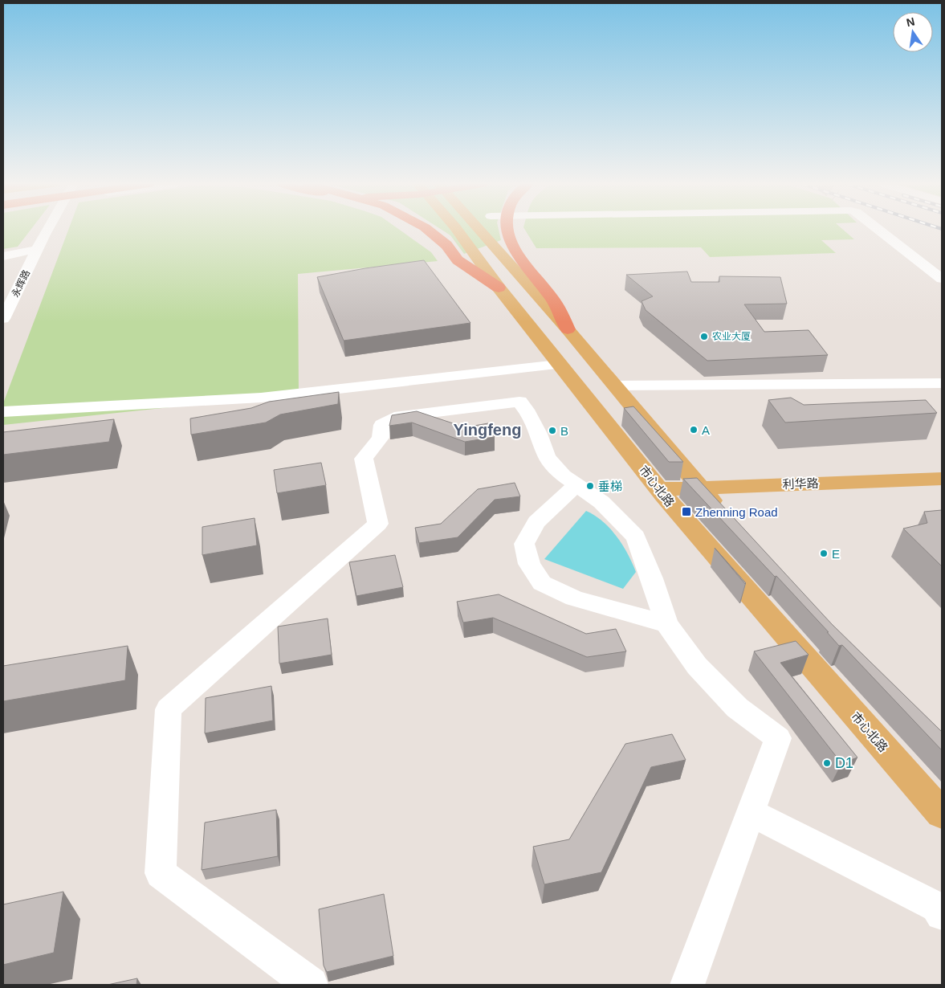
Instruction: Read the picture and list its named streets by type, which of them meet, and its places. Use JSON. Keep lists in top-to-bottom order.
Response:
{
  "streets": {
    "main road": ["利华路", "市心北路"],
    "street": ["永辉路"]
  },
  "crossings": [
    ["利华路", "市心北路"]
  ],
  "districts": ["Yingfeng"],
  "places": {
    "other": [
      "农业大厦",
      "A",
      "B",
      "垂梯",
      "E",
      "D1"
    ],
    "transit": ["Zhenning Road"]
  },
  "north": "top"
}
